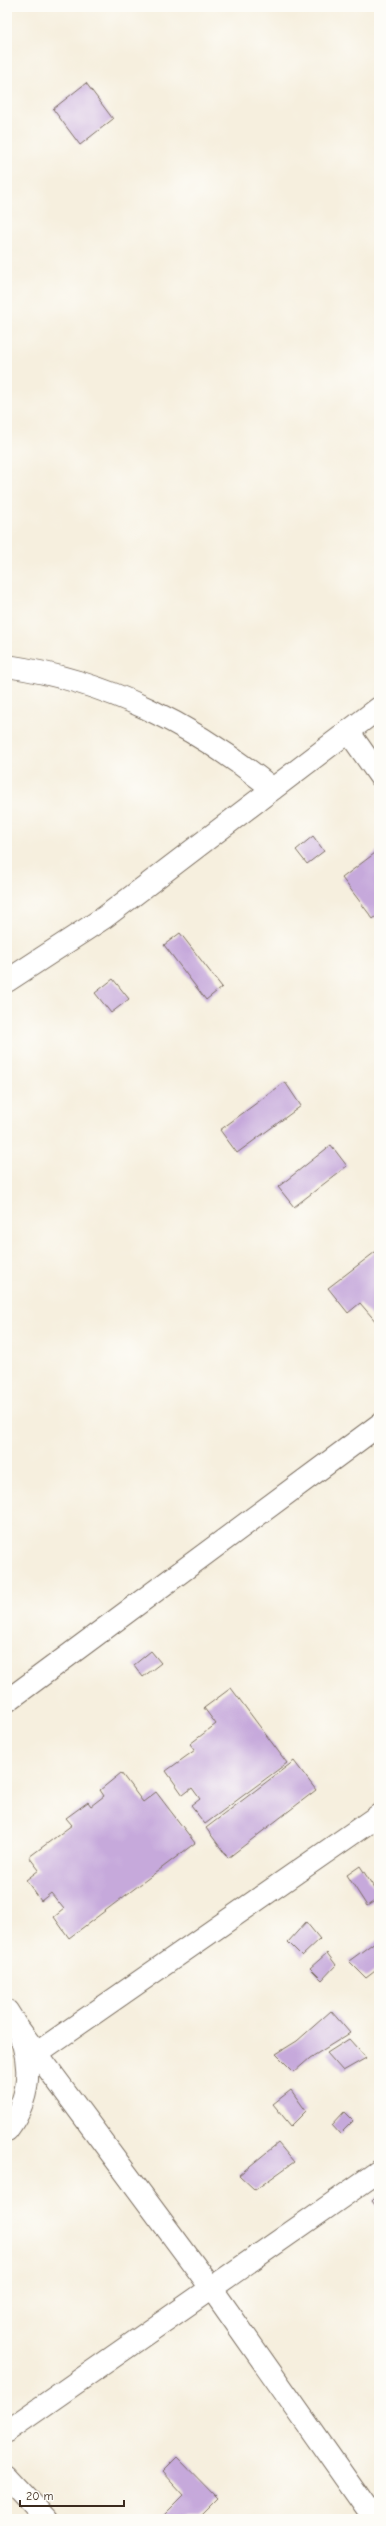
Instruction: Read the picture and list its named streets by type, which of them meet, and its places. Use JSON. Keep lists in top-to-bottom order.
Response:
{
  "scale_bar": "20 m"
}
